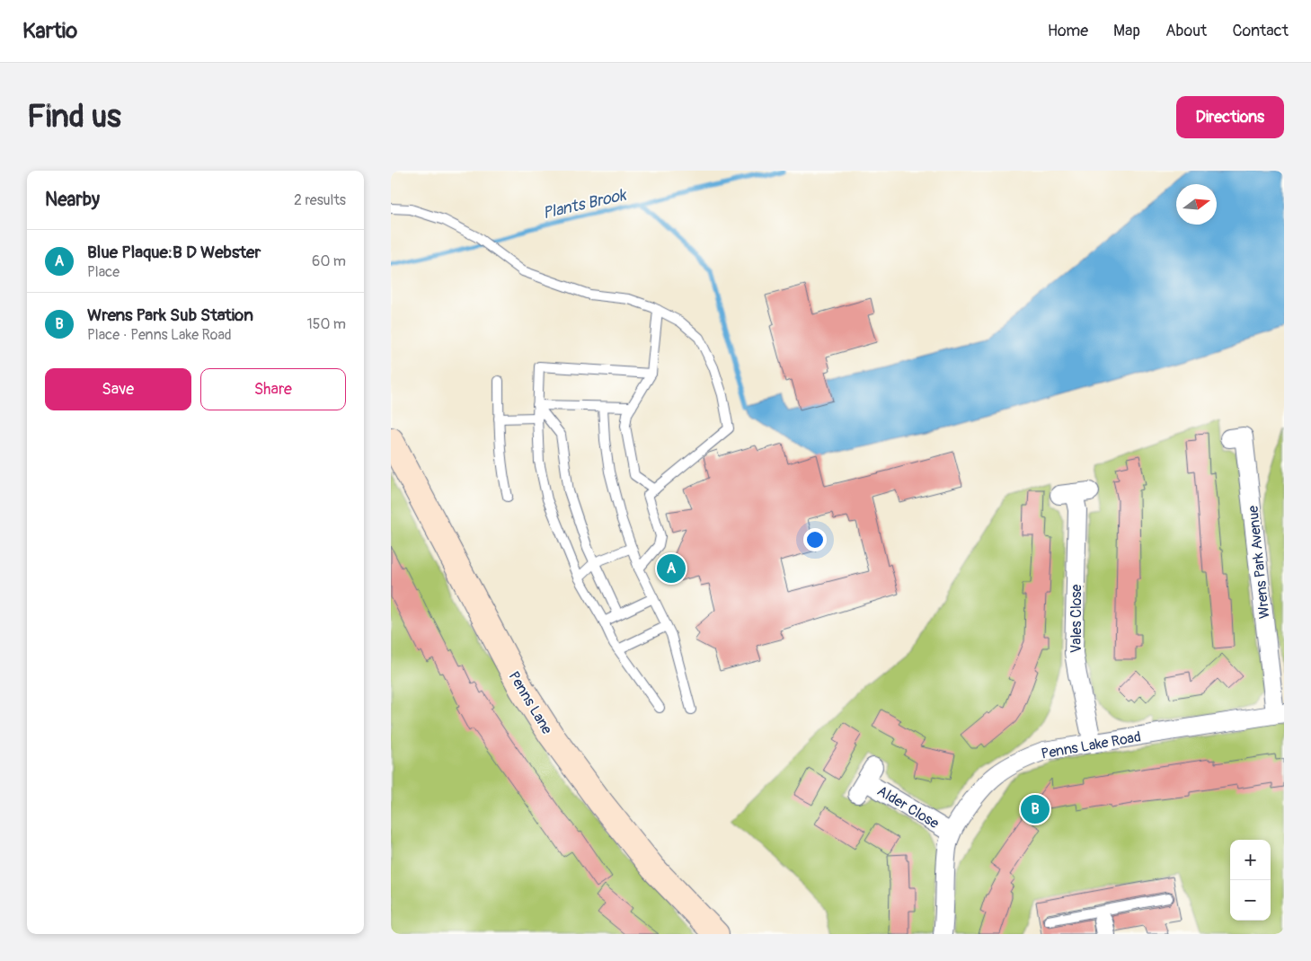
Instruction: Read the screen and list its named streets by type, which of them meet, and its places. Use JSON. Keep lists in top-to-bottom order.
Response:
{
  "streets": {
    "main road": ["Penns Lane"],
    "street": [
      "Wrens Park Avenue",
      "Vales Close",
      "Penns Lake Road",
      "Alder Close"
    ]
  },
  "crossings": [
    ["Wrens Park Avenue", "Penns Lake Road"],
    ["Vales Close", "Penns Lake Road"],
    ["Penns Lake Road", "Alder Close"]
  ],
  "water": ["Plants Brook"],
  "north": "right",
  "page": {
    "header": "Kartio",
    "nav": [
      "Home",
      "Map",
      "About",
      "Contact"
    ],
    "buttons": [
      "Directions",
      ["Save", "Share"]
    ],
    "title": "Find us",
    "heading": ["Nearby", "2 results"],
    "list": [
      {
        "mark": "A",
        "name": "Blue Plaque:B D Webster",
        "note": "Place",
        "value": "60 m"
      },
      {
        "mark": "B",
        "name": "Wrens Park Sub Station",
        "note": "Place · Penns Lake Road",
        "value": "150 m"
      }
    ],
    "pins": ["A", "B"],
    "map_buttons": ["+", "−"]
  }
}
